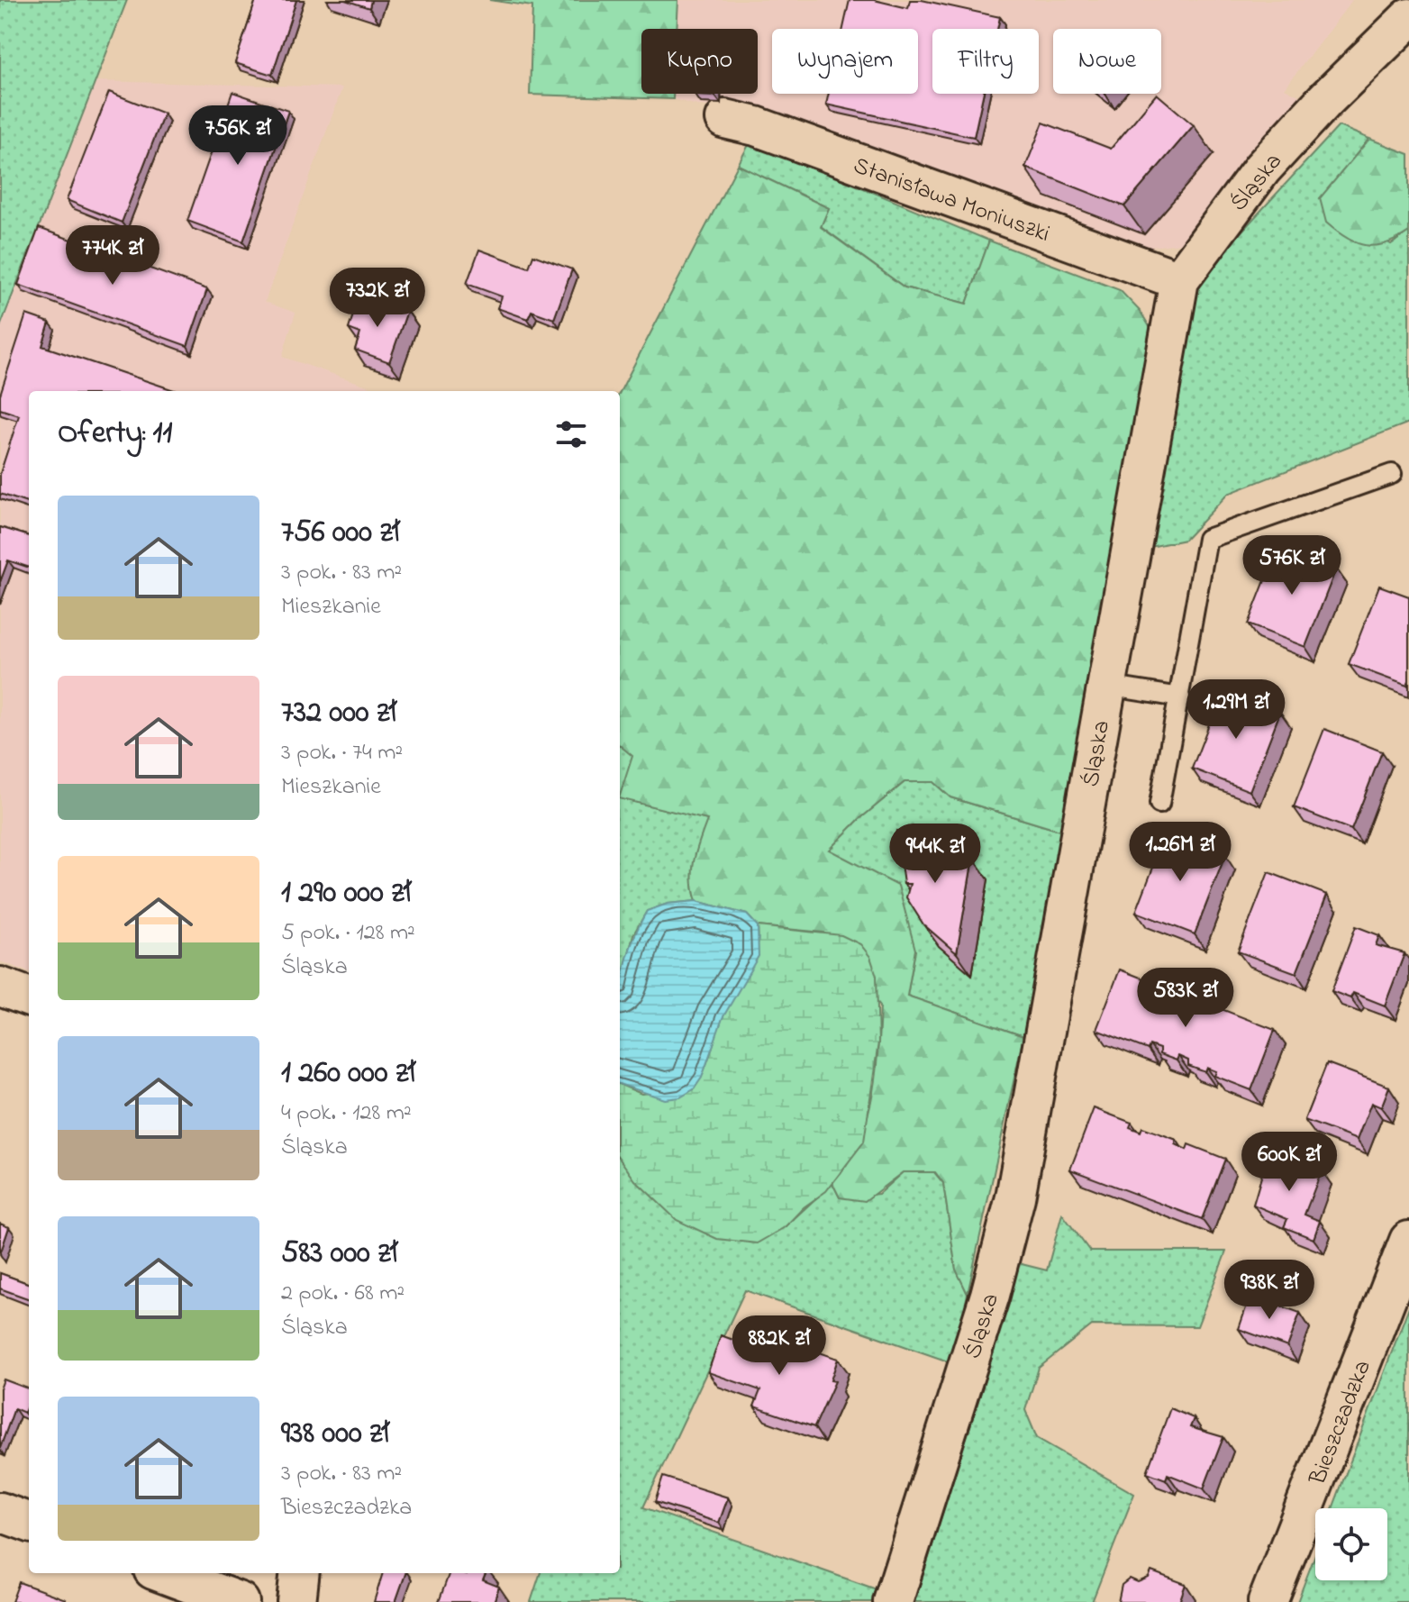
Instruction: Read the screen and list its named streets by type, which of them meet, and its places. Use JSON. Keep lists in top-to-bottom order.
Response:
{
  "streets": {
    "street": ["Śląska", "Stanisława Moniuszki", "Bieszczadzka"]
  },
  "crossings": [
    ["Śląska", "Stanisława Moniuszki"]
  ],
  "page": {
    "chip": [
      "Kupno",
      "Wynajem",
      "Filtry",
      "Nowe"
    ],
    "price": [
      "756K zł",
      "774K zł",
      "732K zł",
      "576K zł",
      "1.29M zł",
      "1.26M zł",
      "944K zł",
      "583K zł",
      "600K zł",
      "938K zł",
      "882K zł"
    ],
    "heading": "Oferty: 11",
    "list": [
      {
        "name": "756 000 zł",
        "note": "3 pok. · 83 m² · Mieszkanie"
      },
      {
        "name": "732 000 zł",
        "note": "3 pok. · 74 m² · Mieszkanie"
      },
      {
        "name": "1 290 000 zł",
        "note": "5 pok. · 128 m² · Śląska"
      },
      {
        "name": "1 260 000 zł",
        "note": "4 pok. · 128 m² · Śląska"
      },
      {
        "name": "583 000 zł",
        "note": "2 pok. · 68 m² · Śląska"
      },
      {
        "name": "938 000 zł",
        "note": "3 pok. · 83 m² · Bieszczadzka"
      }
    ]
  }
}
